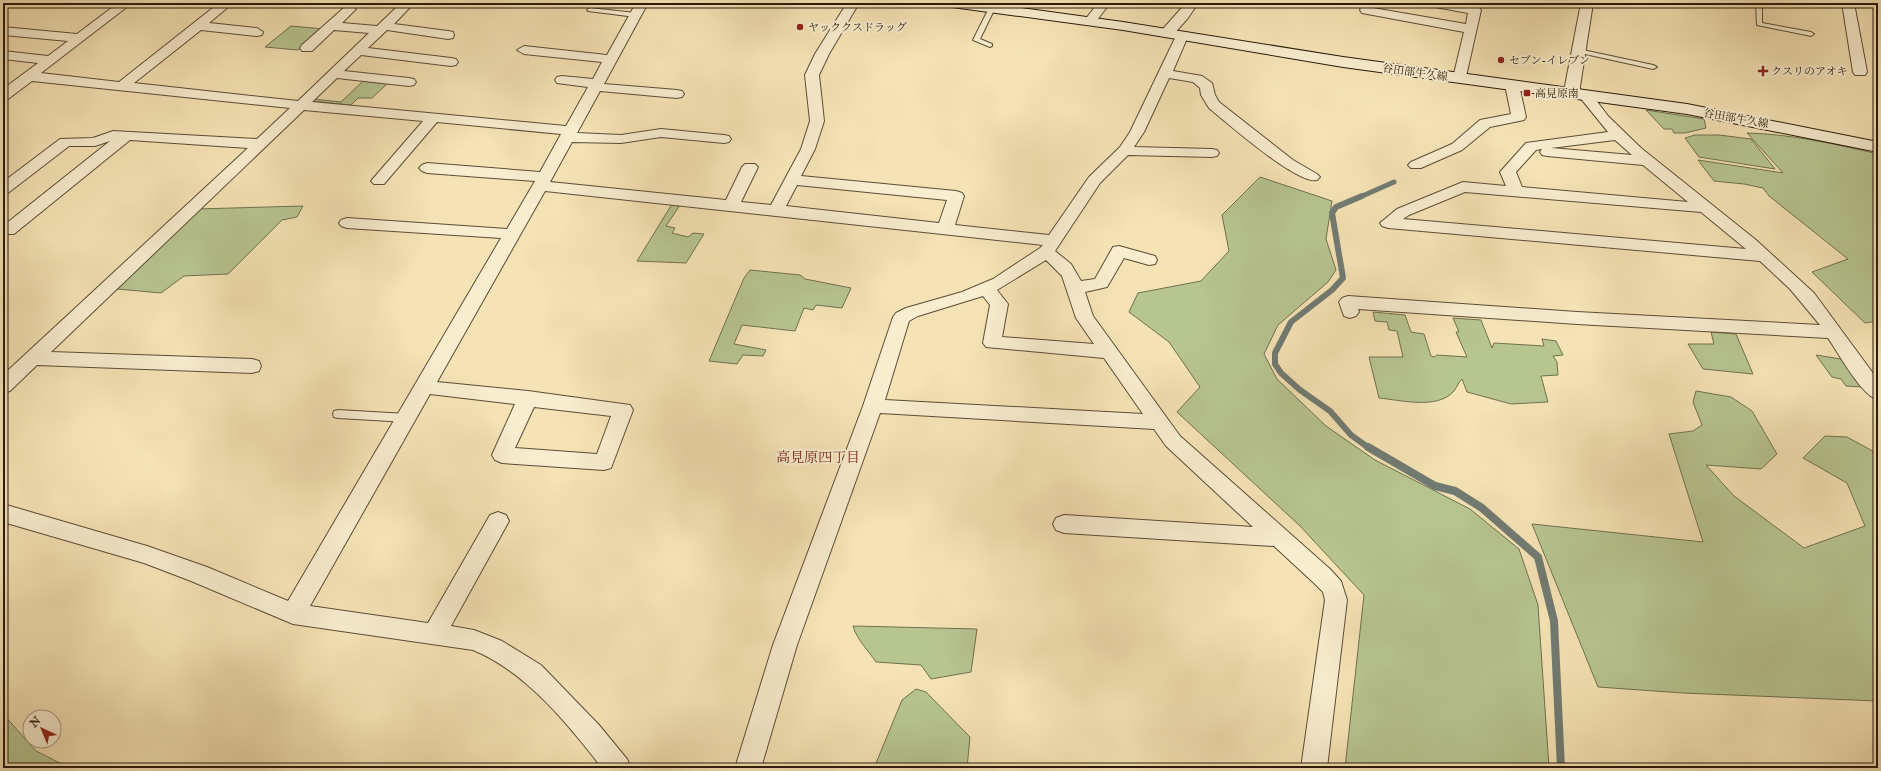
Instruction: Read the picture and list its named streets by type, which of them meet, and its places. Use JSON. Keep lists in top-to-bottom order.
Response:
{
  "streets": {
    "main road": ["谷田部牛久線"]
  },
  "districts": ["高見原四丁目"],
  "places": {
    "other": ["ヤッククスドラッグ", "セブン-イレブン"],
    "health": ["クスリのアオキ"],
    "transit": ["高見原南"]
  },
  "north": "top left"
}
